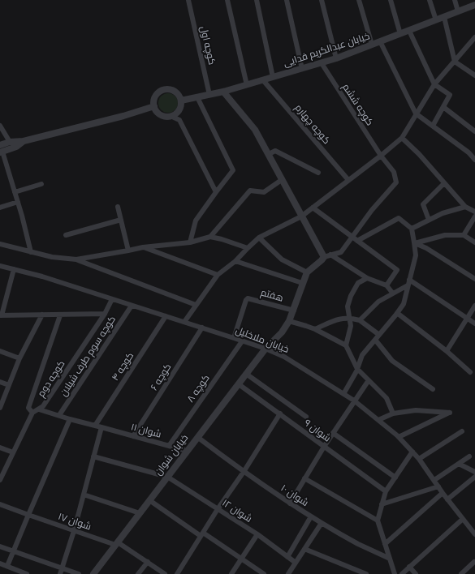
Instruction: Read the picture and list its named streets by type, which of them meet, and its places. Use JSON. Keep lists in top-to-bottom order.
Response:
{
  "streets": {
    "street": [
      "کوچه اول",
      "خیابان عبدالکریم فدایی",
      "کوچه ششم",
      "کوچه چهارم",
      "هفتم",
      "خیابان ملاخلیل",
      "کوچه سوم طرف شیلان",
      "کوچه ۴",
      "کوچه ۶",
      "کوچه دوم",
      "کوچه ۸",
      "شوان ۱۱",
      "شوان ۹",
      "خیابان شوان",
      "شوان ۱۰",
      "شوان ۱۲",
      "شوان ۱۷"
    ]
  },
  "crossings": [
    ["کوچه اول", "خیابان عبدالکریم فدایی"],
    ["خیابان عبدالکریم فدایی", "کوچه ششم"],
    ["خیابان عبدالکریم فدایی", "کوچه چهارم"],
    ["هفتم", "خیابان ملاخلیل"],
    ["هفتم", "خیابان شوان"],
    ["خیابان ملاخلیل", "کوچه سوم طرف شیلان"],
    ["خیابان ملاخلیل", "کوچه ۴"],
    ["خیابان ملاخلیل", "کوچه ۶"],
    ["خیابان ملاخلیل", "کوچه دوم"],
    ["خیابان ملاخلیل", "کوچه ۸"],
    ["خیابان ملاخلیل", "خیابان شوان"],
    ["کوچه سوم طرف شیلان", "شوان ۱۱"],
    ["کوچه ۴", "شوان ۱۱"],
    ["کوچه ۶", "شوان ۱۱"],
    ["کوچه دوم", "شوان ۱۱"],
    ["کوچه ۸", "شوان ۱۱"],
    ["شوان ۱۱", "خیابان شوان"],
    ["شوان ۹", "خیابان شوان"],
    ["خیابان شوان", "شوان ۱۰"],
    ["خیابان شوان", "شوان ۱۲"],
    ["خیابان شوان", "شوان ۱۷"]
  ]
}
